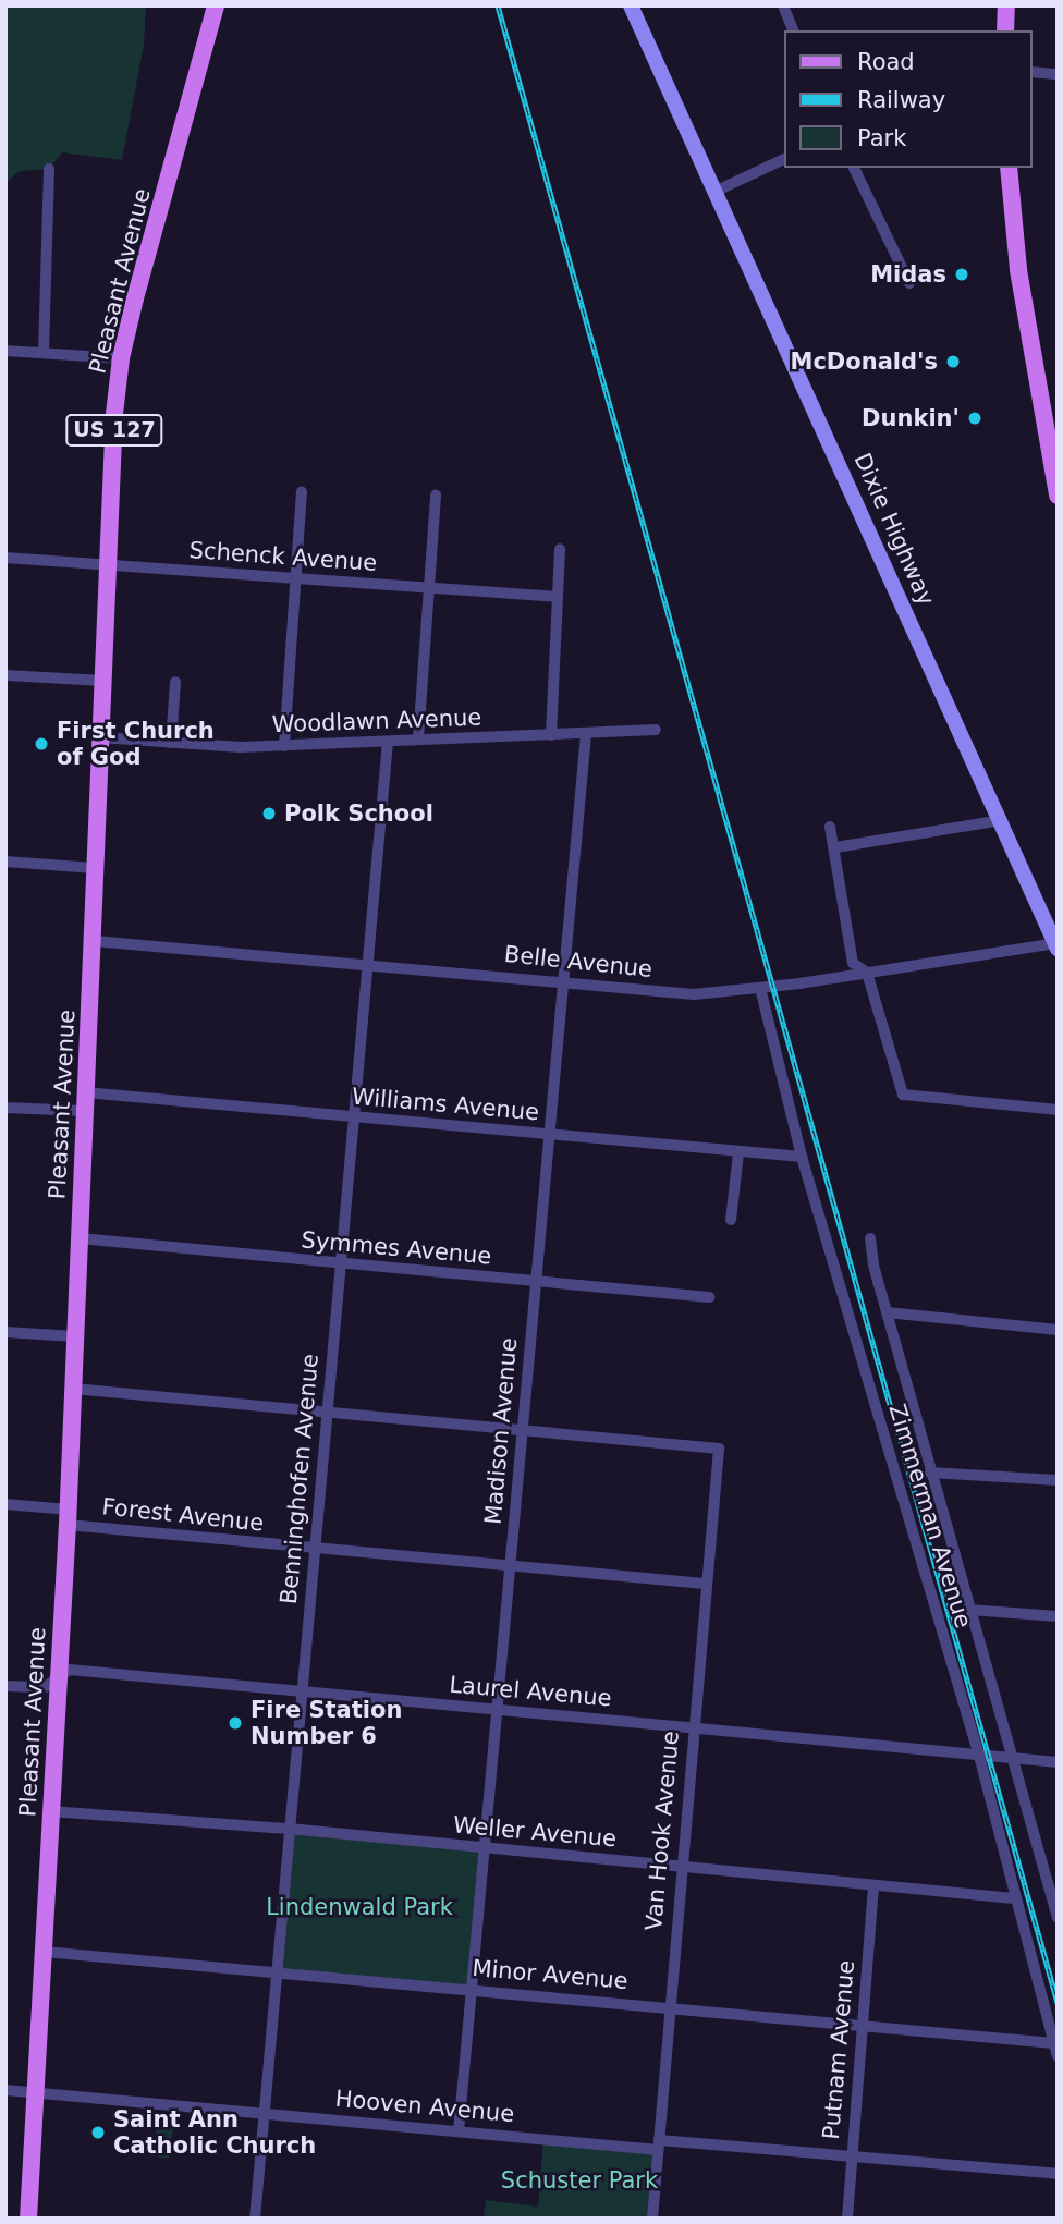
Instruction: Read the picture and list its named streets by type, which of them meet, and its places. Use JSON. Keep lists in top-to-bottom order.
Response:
{
  "streets": {
    "main road": ["Pleasant Avenue", "US 127"],
    "street": [
      "Dixie Highway",
      "Schenck Avenue",
      "Woodlawn Avenue",
      "Belle Avenue",
      "Williams Avenue",
      "Symmes Avenue",
      "Madison Avenue",
      "Benninghofen Avenue",
      "Forest Avenue",
      "Zimmerman Avenue",
      "Laurel Avenue",
      "Van Hook Avenue",
      "Weller Avenue",
      "Minor Avenue",
      "Putnam Avenue",
      "Hooven Avenue"
    ]
  },
  "crossings": [
    ["Pleasant Avenue", "Schenck Avenue"],
    ["Pleasant Avenue", "Woodlawn Avenue"],
    ["Pleasant Avenue", "Belle Avenue"],
    ["Pleasant Avenue", "Williams Avenue"],
    ["Pleasant Avenue", "Symmes Avenue"],
    ["Pleasant Avenue", "Forest Avenue"],
    ["Pleasant Avenue", "Laurel Avenue"],
    ["Pleasant Avenue", "Weller Avenue"],
    ["Pleasant Avenue", "Minor Avenue"],
    ["Pleasant Avenue", "Hooven Avenue"],
    ["Dixie Highway", "Belle Avenue"],
    ["Woodlawn Avenue", "Madison Avenue"],
    ["Woodlawn Avenue", "Benninghofen Avenue"],
    ["Belle Avenue", "Madison Avenue"],
    ["Belle Avenue", "Benninghofen Avenue"],
    ["Belle Avenue", "Zimmerman Avenue"],
    ["Williams Avenue", "Madison Avenue"],
    ["Williams Avenue", "Benninghofen Avenue"],
    ["Williams Avenue", "Zimmerman Avenue"],
    ["Symmes Avenue", "Madison Avenue"],
    ["Symmes Avenue", "Benninghofen Avenue"],
    ["Madison Avenue", "Forest Avenue"],
    ["Madison Avenue", "Laurel Avenue"],
    ["Madison Avenue", "Van Hook Avenue"],
    ["Madison Avenue", "Weller Avenue"],
    ["Madison Avenue", "Minor Avenue"],
    ["Madison Avenue", "Hooven Avenue"],
    ["Benninghofen Avenue", "Forest Avenue"],
    ["Benninghofen Avenue", "Laurel Avenue"],
    ["Benninghofen Avenue", "Weller Avenue"],
    ["Benninghofen Avenue", "Minor Avenue"],
    ["Benninghofen Avenue", "Hooven Avenue"],
    ["Forest Avenue", "Van Hook Avenue"],
    ["Zimmerman Avenue", "Laurel Avenue"],
    ["Zimmerman Avenue", "Weller Avenue"],
    ["Zimmerman Avenue", "Minor Avenue"],
    ["Laurel Avenue", "Van Hook Avenue"],
    ["Van Hook Avenue", "Weller Avenue"],
    ["Van Hook Avenue", "Minor Avenue"],
    ["Van Hook Avenue", "Hooven Avenue"],
    ["Weller Avenue", "Putnam Avenue"],
    ["Minor Avenue", "Putnam Avenue"],
    ["Putnam Avenue", "Hooven Avenue"]
  ],
  "parks": ["Lindenwald Park", "Schuster Park"],
  "places": [
    "Midas",
    "McDonald's",
    "Dunkin'",
    "First Church of God",
    "Polk School",
    "Fire Station Number 6",
    "Saint Ann Catholic Church"
  ],
  "legend": ["Road", "Railway", "Park"]
}
